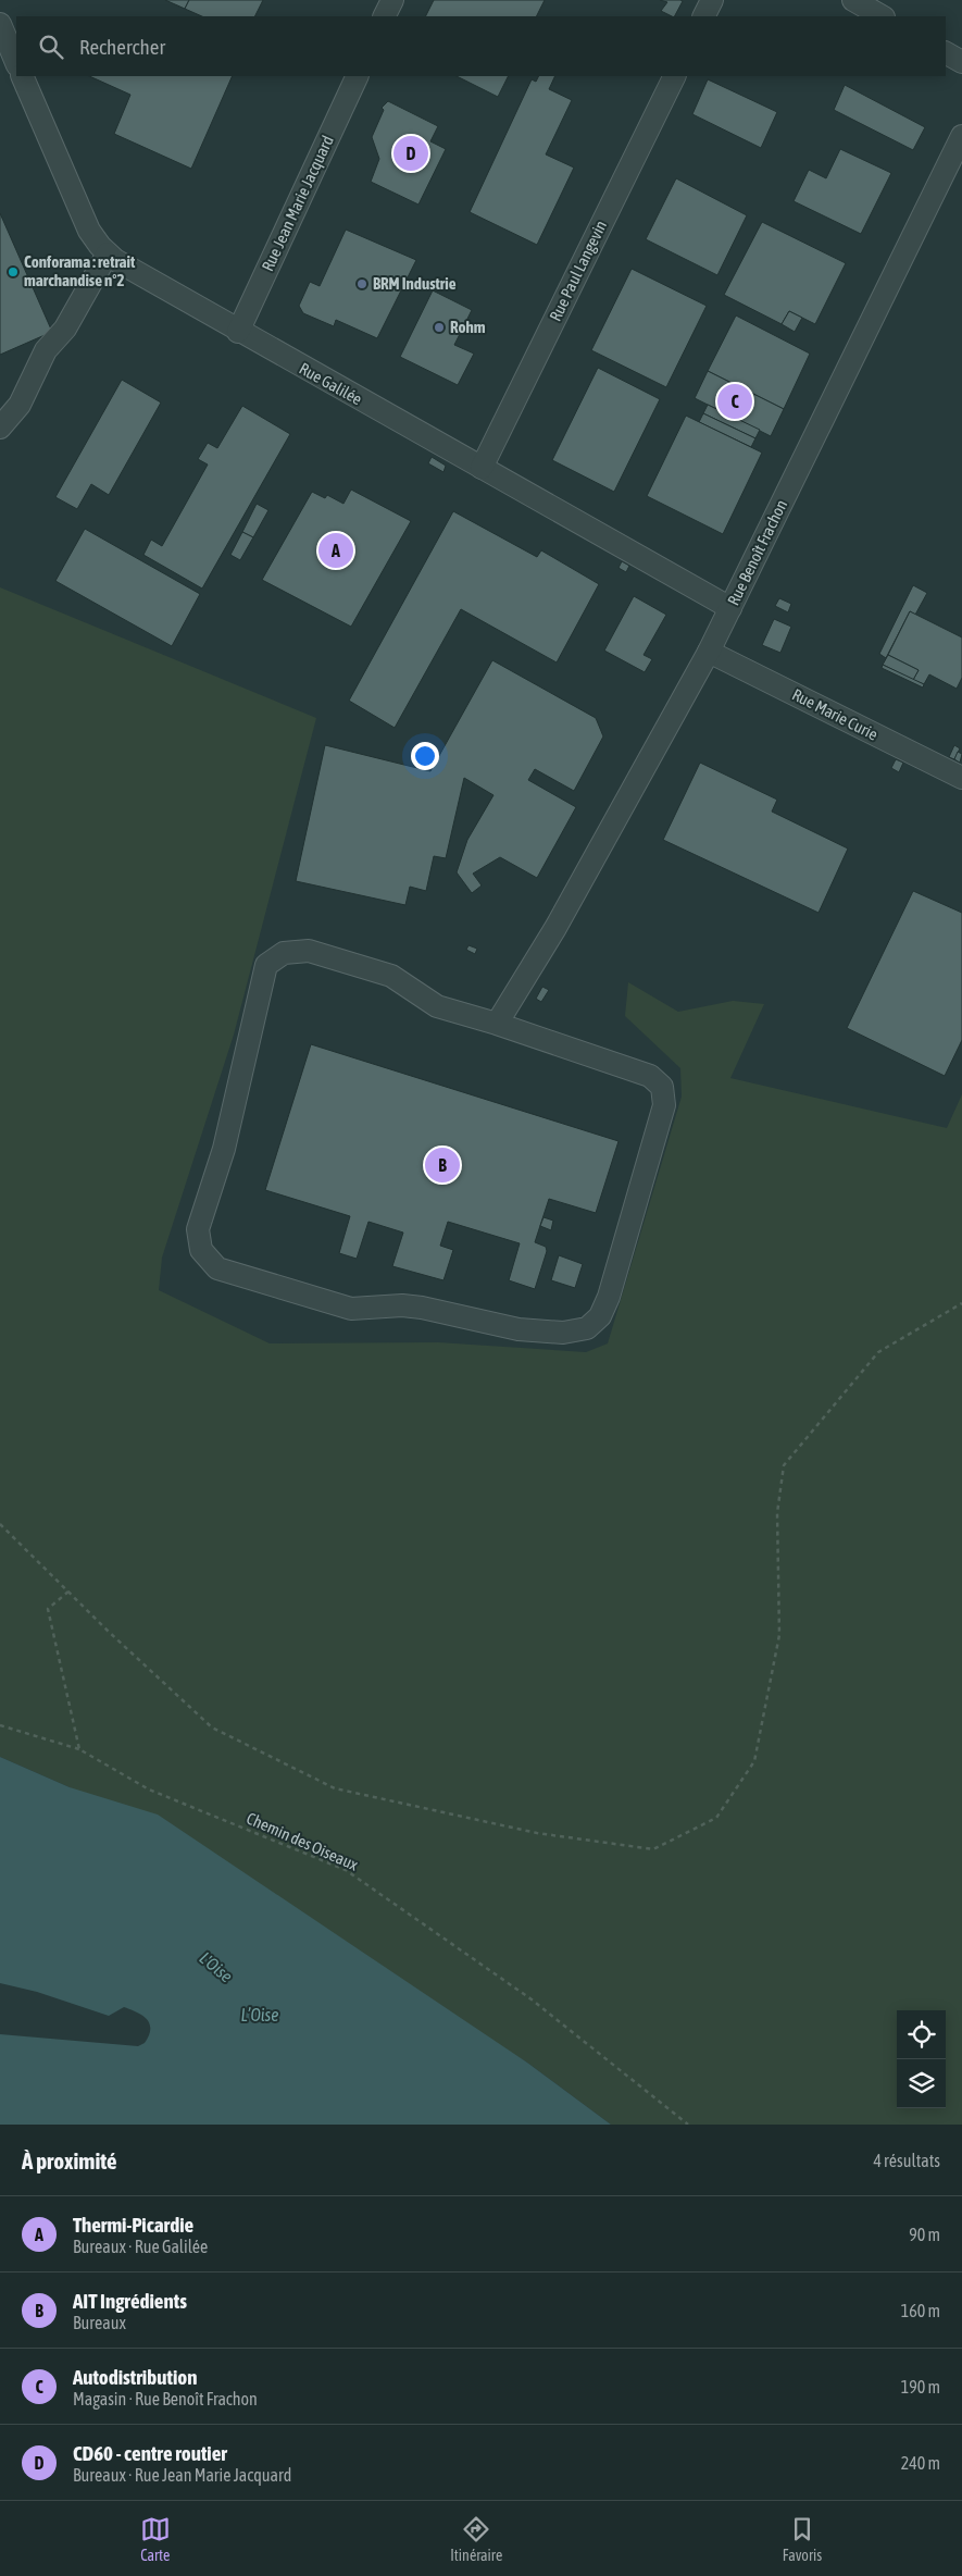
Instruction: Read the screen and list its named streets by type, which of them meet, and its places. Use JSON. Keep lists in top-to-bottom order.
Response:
{
  "streets": {
    "street": [
      "Rue Jean Marie Jacquard",
      "Rue Paul Langevin",
      "Rue Galilée",
      "Rue Benoît Frachon",
      "Rue Marie Curie"
    ],
    "path": ["Chemin des Oiseaux"]
  },
  "crossings": [
    ["Rue Jean Marie Jacquard", "Rue Galilée"],
    ["Rue Paul Langevin", "Rue Galilée"],
    ["Rue Galilée", "Rue Benoît Frachon"],
    ["Rue Benoît Frachon", "Rue Marie Curie"]
  ],
  "water": ["L'Oise", "L’Oise"],
  "places": ["Conforama : retrait marchandise n°2", "BRM Industrie", "Rohm"],
  "page": {
    "search": "Rechercher",
    "pins": [
      "D",
      "C",
      "A",
      "B"
    ],
    "heading": ["À proximité", "4 résultats"],
    "list": [
      {
        "mark": "A",
        "name": "Thermi-Picardie",
        "note": "Bureaux · Rue Galilée",
        "value": "90 m"
      },
      {
        "mark": "B",
        "name": "AIT Ingrédients",
        "note": "Bureaux",
        "value": "160 m"
      },
      {
        "mark": "C",
        "name": "Autodistribution",
        "note": "Magasin · Rue Benoît Frachon",
        "value": "190 m"
      },
      {
        "mark": "D",
        "name": "CD60 - centre routier",
        "note": "Bureaux · Rue Jean Marie Jacquard",
        "value": "240 m"
      }
    ],
    "nav": ["Carte", "Itinéraire", "Favoris"]
  }
}
